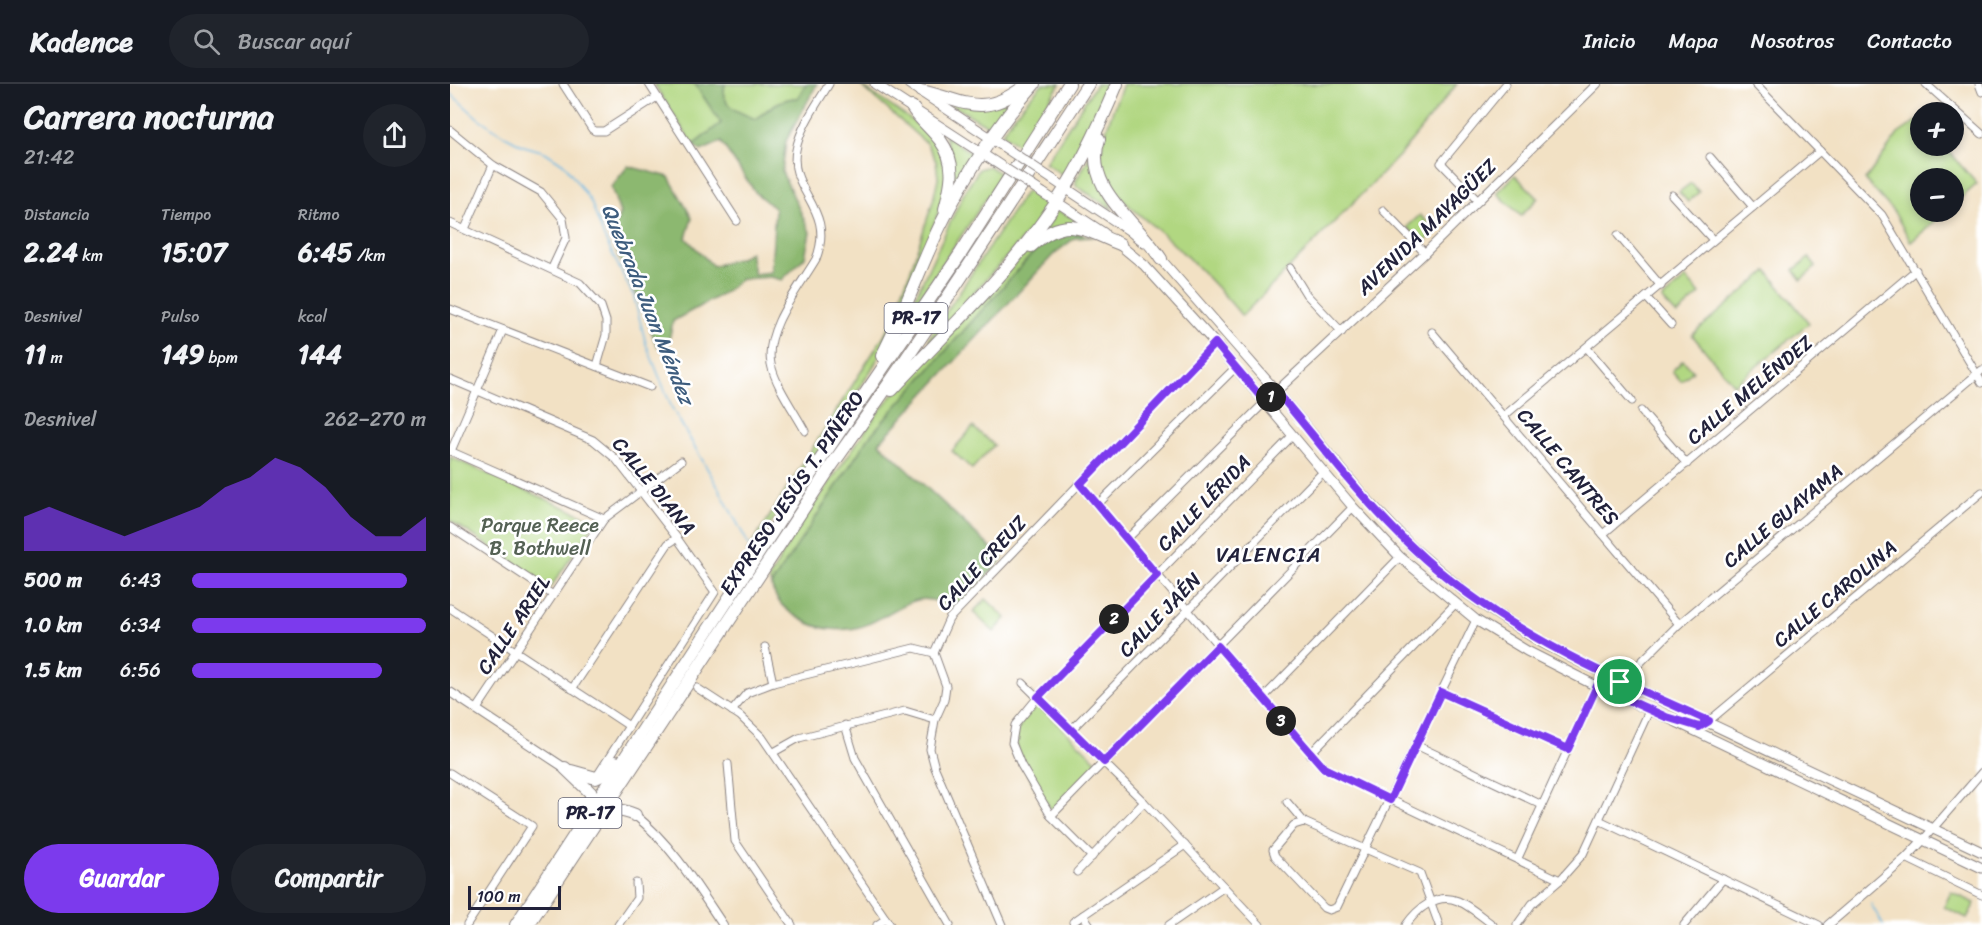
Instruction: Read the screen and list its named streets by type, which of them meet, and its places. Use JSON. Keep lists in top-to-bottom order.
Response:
{
  "streets": {
    "highway": ["PR-17", "EXPRESO JESÚS T. PIÑERO"],
    "street": [
      "AVENIDA MAYAGÜEZ",
      "CALLE MELÉNDEZ",
      "CALLE CANTRES",
      "CALLE DIANA",
      "CALLE LÉRIDA",
      "CALLE GUAYAMA",
      "CALLE CREUZ",
      "CALLE CAROLINA",
      "CALLE JAÉN",
      "CALLE ARIEL"
    ]
  },
  "crossings": [
    ["CALLE MELÉNDEZ", "CALLE CANTRES"],
    ["CALLE CANTRES", "CALLE GUAYAMA"],
    ["CALLE DIANA", "CALLE ARIEL"]
  ],
  "districts": ["VALENCIA"],
  "water": ["Quebrada Juan Méndez"],
  "parks": ["Parque Reece B. Bothwell"],
  "scale_bar": "100 m",
  "page": {
    "header": "Kadence",
    "search": "Buscar aquí",
    "nav": [
      "Inicio",
      "Mapa",
      "Nosotros",
      "Contacto"
    ],
    "heading": ["Carrera nocturna", "21:42"],
    "map_buttons": ["+", "−"],
    "stats": [
      ["Distancia", "2.24 km"],
      ["Tiempo", "15:07"],
      ["Ritmo", "6:45 /km"],
      ["Desnivel", "11 m"],
      ["Pulso", "149 bpm"],
      ["kcal", "144"]
    ],
    "pins": ["1", "2", "3"],
    "chart": ["Desnivel", "262–270 m"],
    "list": [
      {
        "name": "500 m",
        "note": "6:43"
      },
      {
        "name": "1.0 km",
        "note": "6:34"
      },
      {
        "name": "1.5 km",
        "note": "6:56"
      }
    ],
    "buttons": ["Guardar", "Compartir"],
    "scale": "100 m"
  }
}
